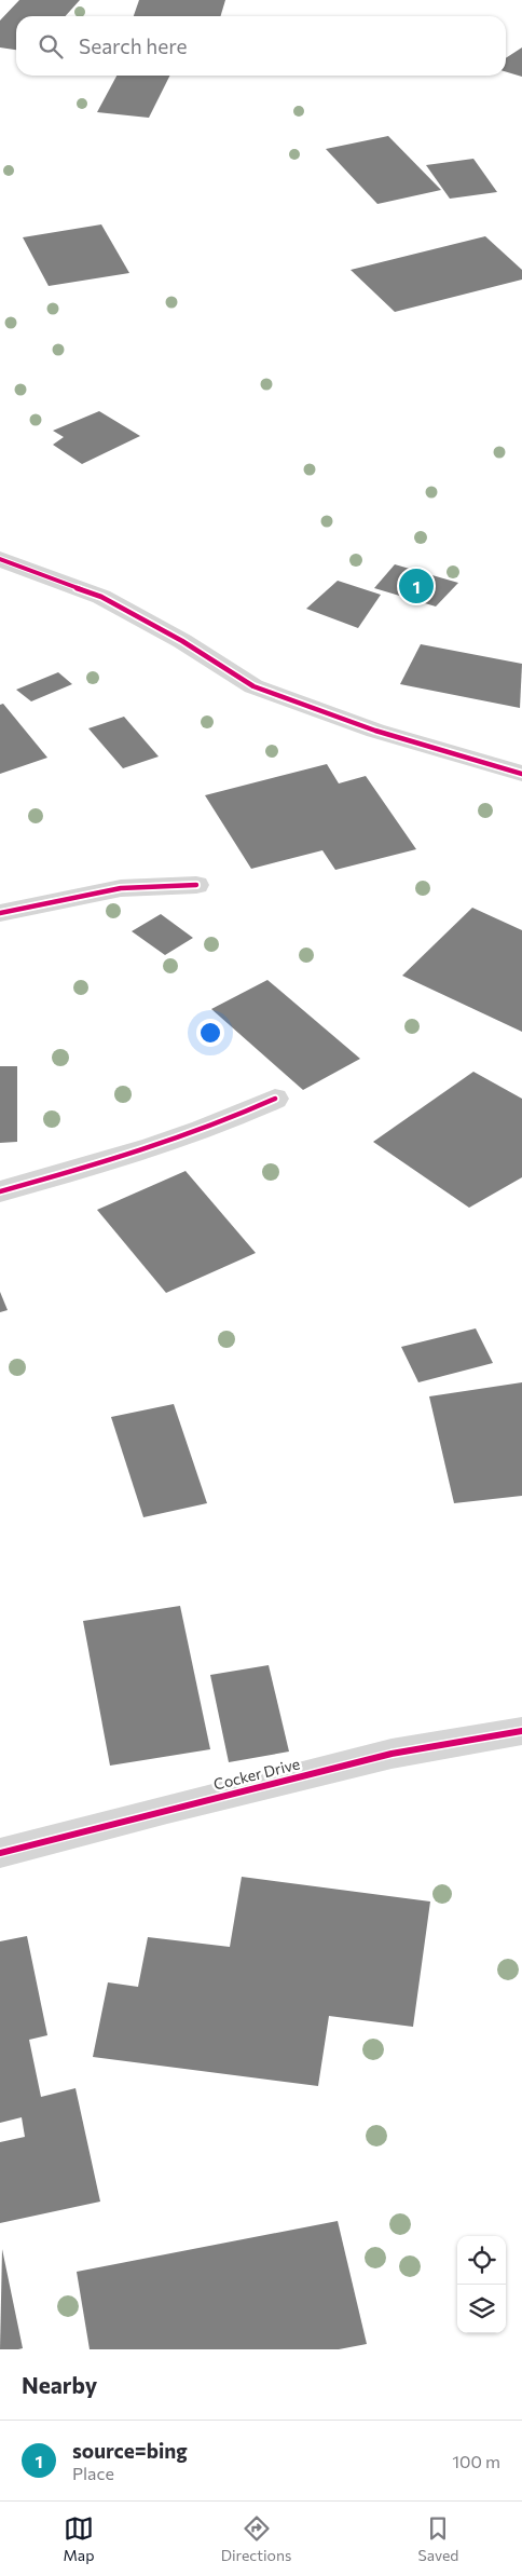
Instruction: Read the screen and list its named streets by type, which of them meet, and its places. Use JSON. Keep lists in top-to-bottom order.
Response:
{
  "streets": {
    "street": ["Cocker Drive"]
  },
  "page": {
    "search": "Search here",
    "pins": "1",
    "heading": "Nearby",
    "list": [
      {
        "mark": "1",
        "name": "source=bing",
        "note": "Place",
        "value": "100 m"
      }
    ],
    "nav": ["Map", "Directions", "Saved"]
  }
}
